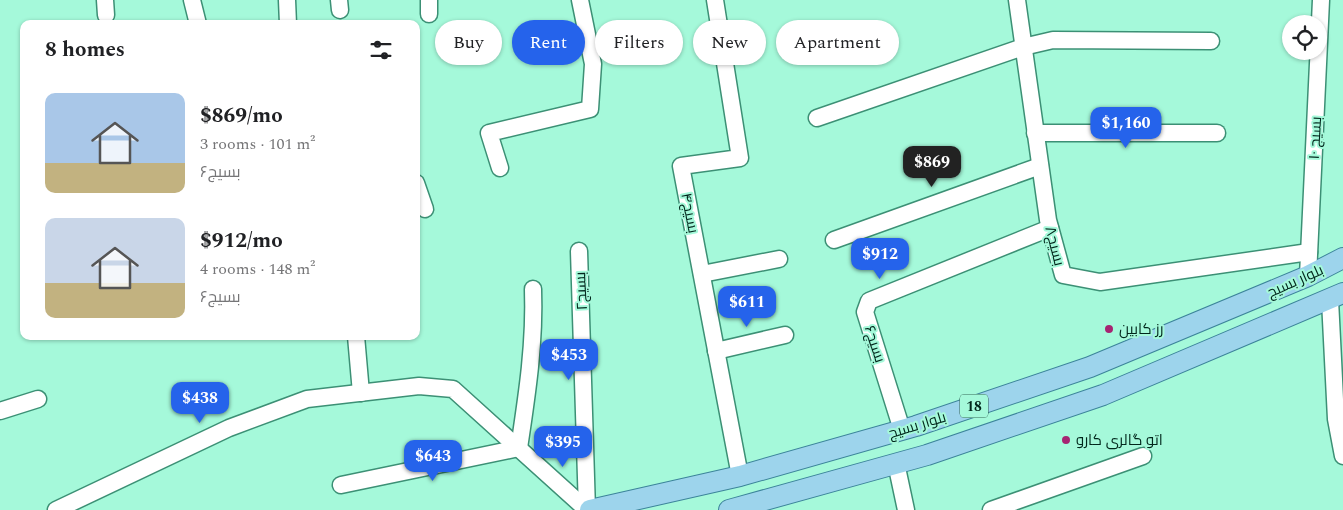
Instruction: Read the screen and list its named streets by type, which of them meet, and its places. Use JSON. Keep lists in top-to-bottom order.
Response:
{
  "streets": {
    "main road": ["بلوار بسیج", "18"],
    "street": [
      "بسیج ۱۰",
      "بسیج۴",
      "بسیج۸",
      "بسیج۲",
      "بسیج۶"
    ]
  },
  "crossings": [
    ["بسیج ۱۰", "بسیج۸"],
    ["بسیج ۱۰", "بلوار بسیج"],
    ["بسیج۴", "بلوار بسیج"],
    ["بسیج۸", "بسیج۶"],
    ["بلوار بسیج", "بسیج۲"],
    ["بلوار بسیج", "بسیج۶"]
  ],
  "places": ["رز کابین", "اتو گالری کارو"],
  "page": {
    "chip": [
      "Buy",
      "Rent",
      "Filters",
      "New",
      "Apartment"
    ],
    "heading": "8 homes",
    "list": [
      {
        "name": "$869/mo",
        "note": "3 rooms · 101 m² · بسیج۶"
      },
      {
        "name": "$912/mo",
        "note": "4 rooms · 148 m² · بسیج۶"
      }
    ],
    "price": [
      "$1,160",
      "$869",
      "$912",
      "$611",
      "$453",
      "$438",
      "$395",
      "$643"
    ]
  }
}
